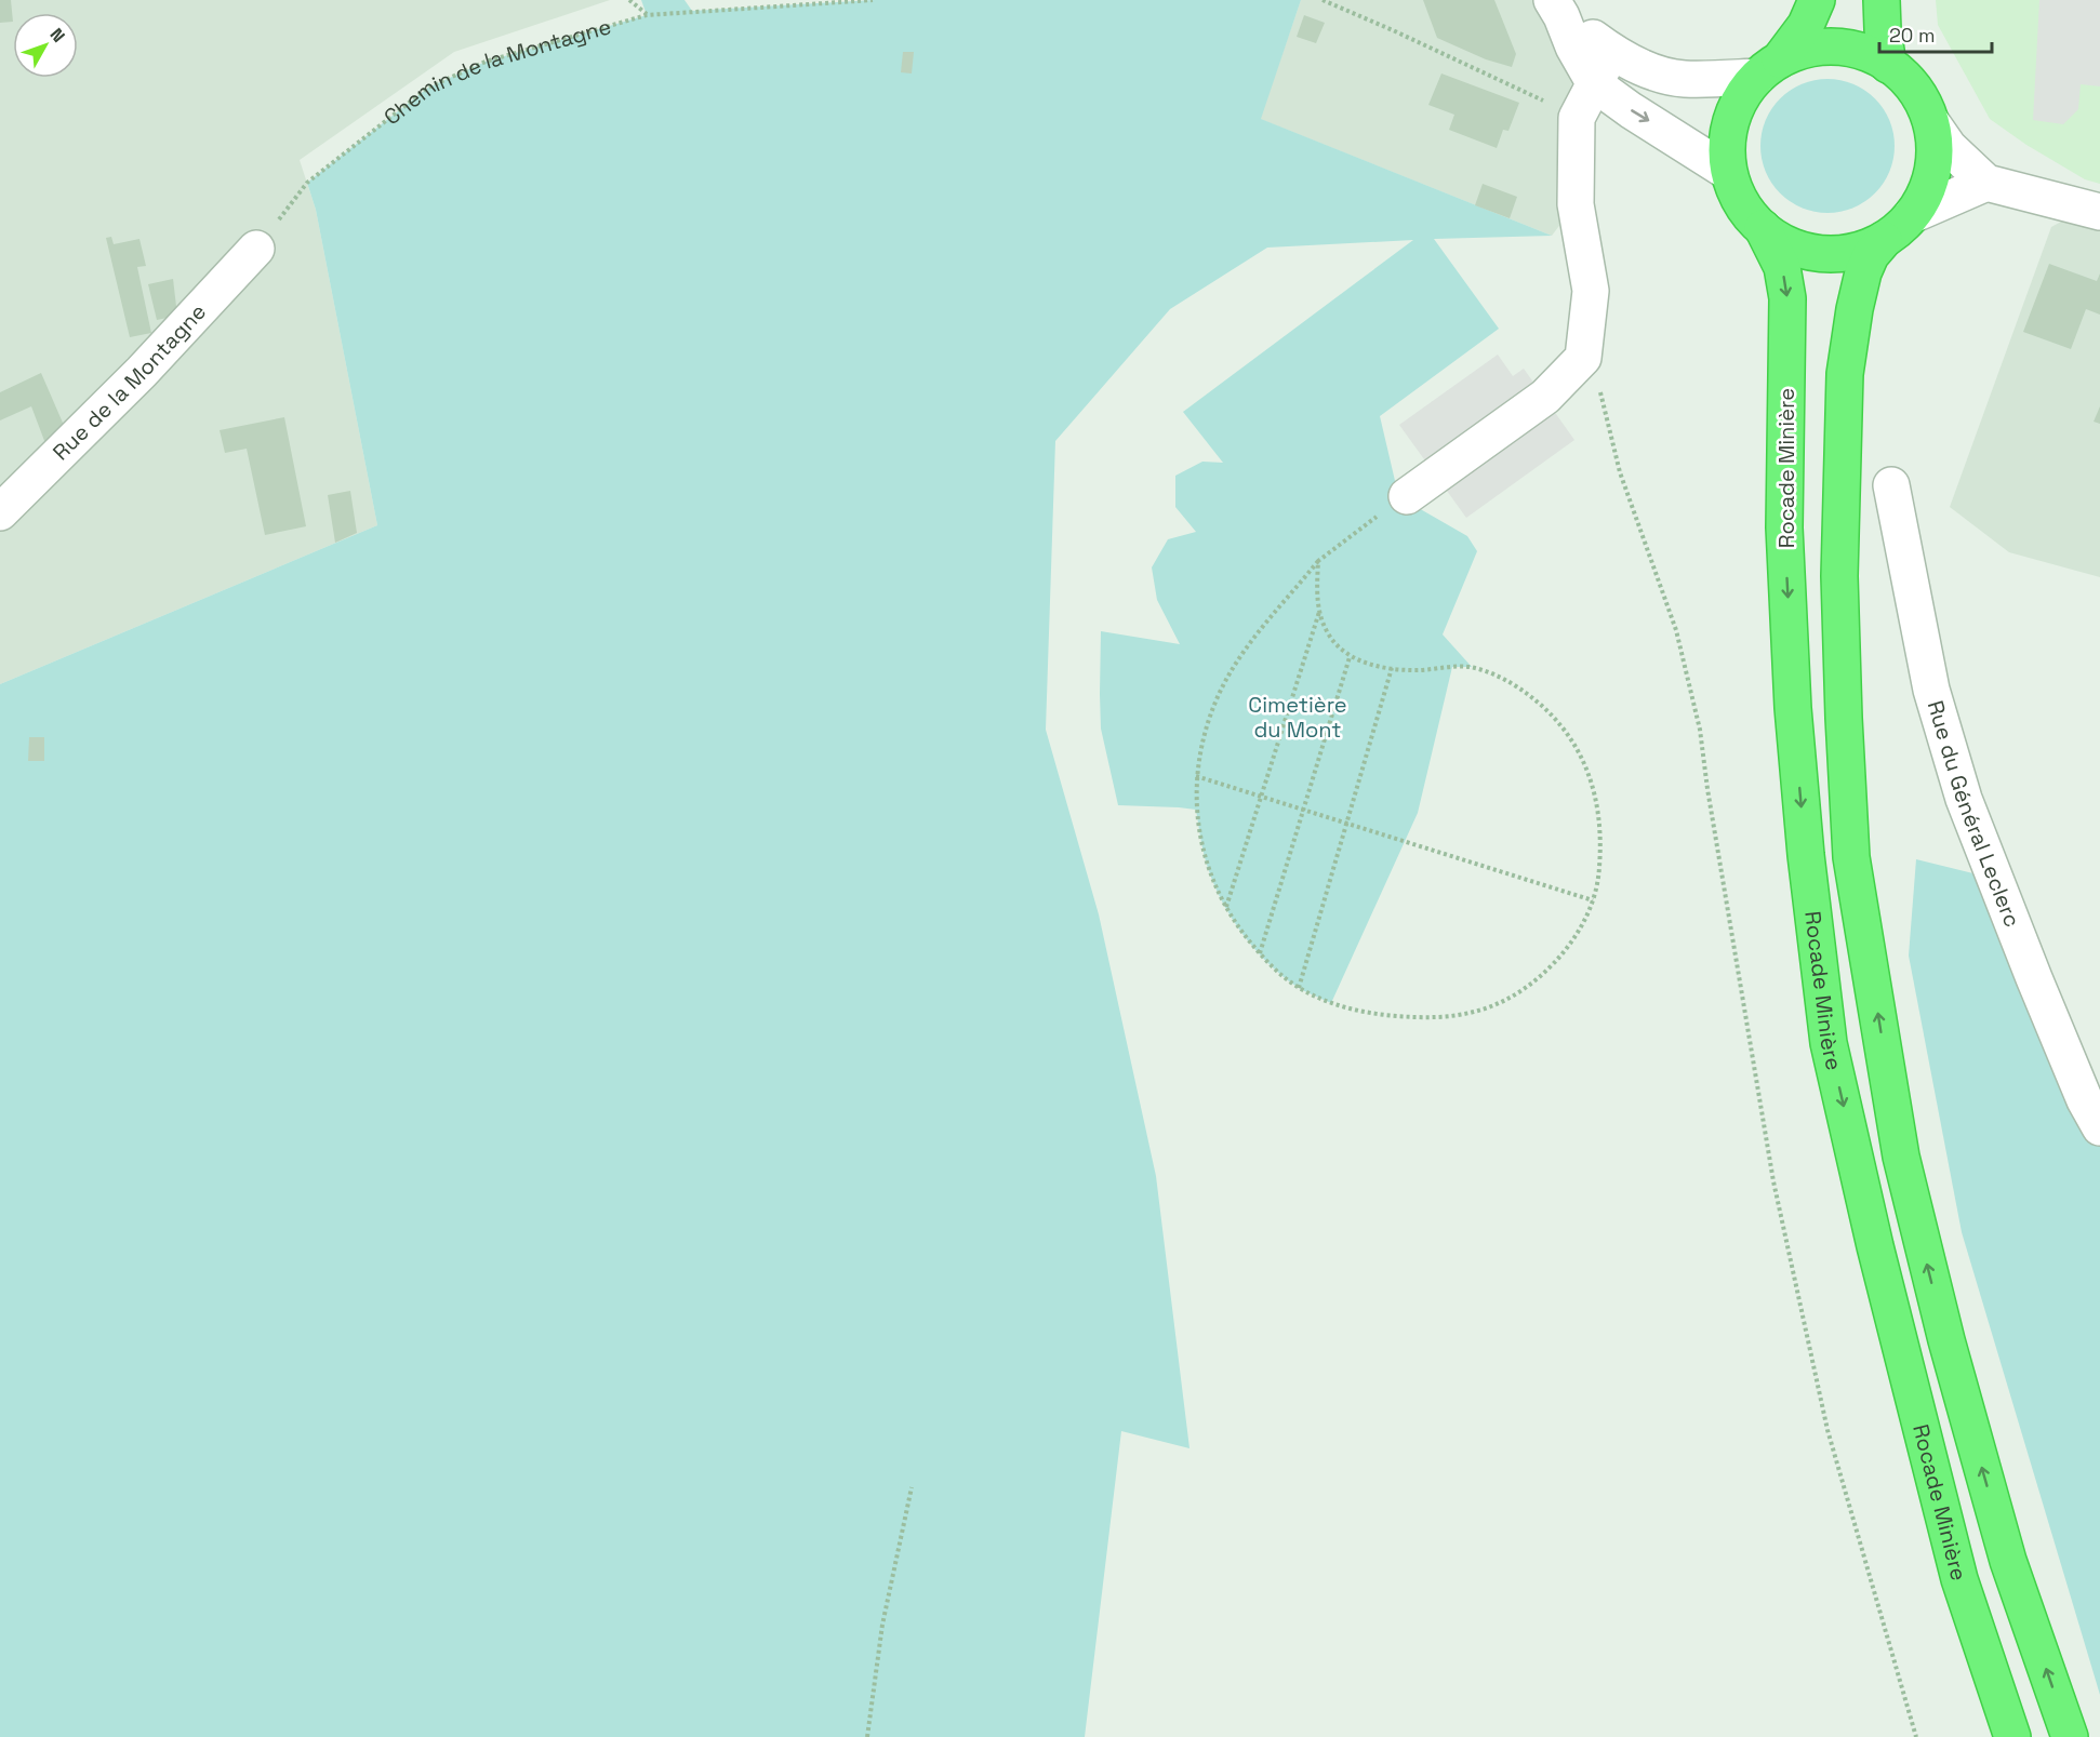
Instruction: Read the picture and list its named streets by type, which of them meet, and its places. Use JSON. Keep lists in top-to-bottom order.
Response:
{
  "streets": {
    "highway": ["Rocade Minière"],
    "street": ["Rue de la Montagne", "Rue du Général Leclerc"],
    "path": ["Chemin de la Montagne"]
  },
  "crossings": [
    ["Chemin de la Montagne", "Rue de la Montagne"]
  ],
  "parks": ["Cimetière du Mont"],
  "scale_bar": "20 m",
  "north": "top right"
}
